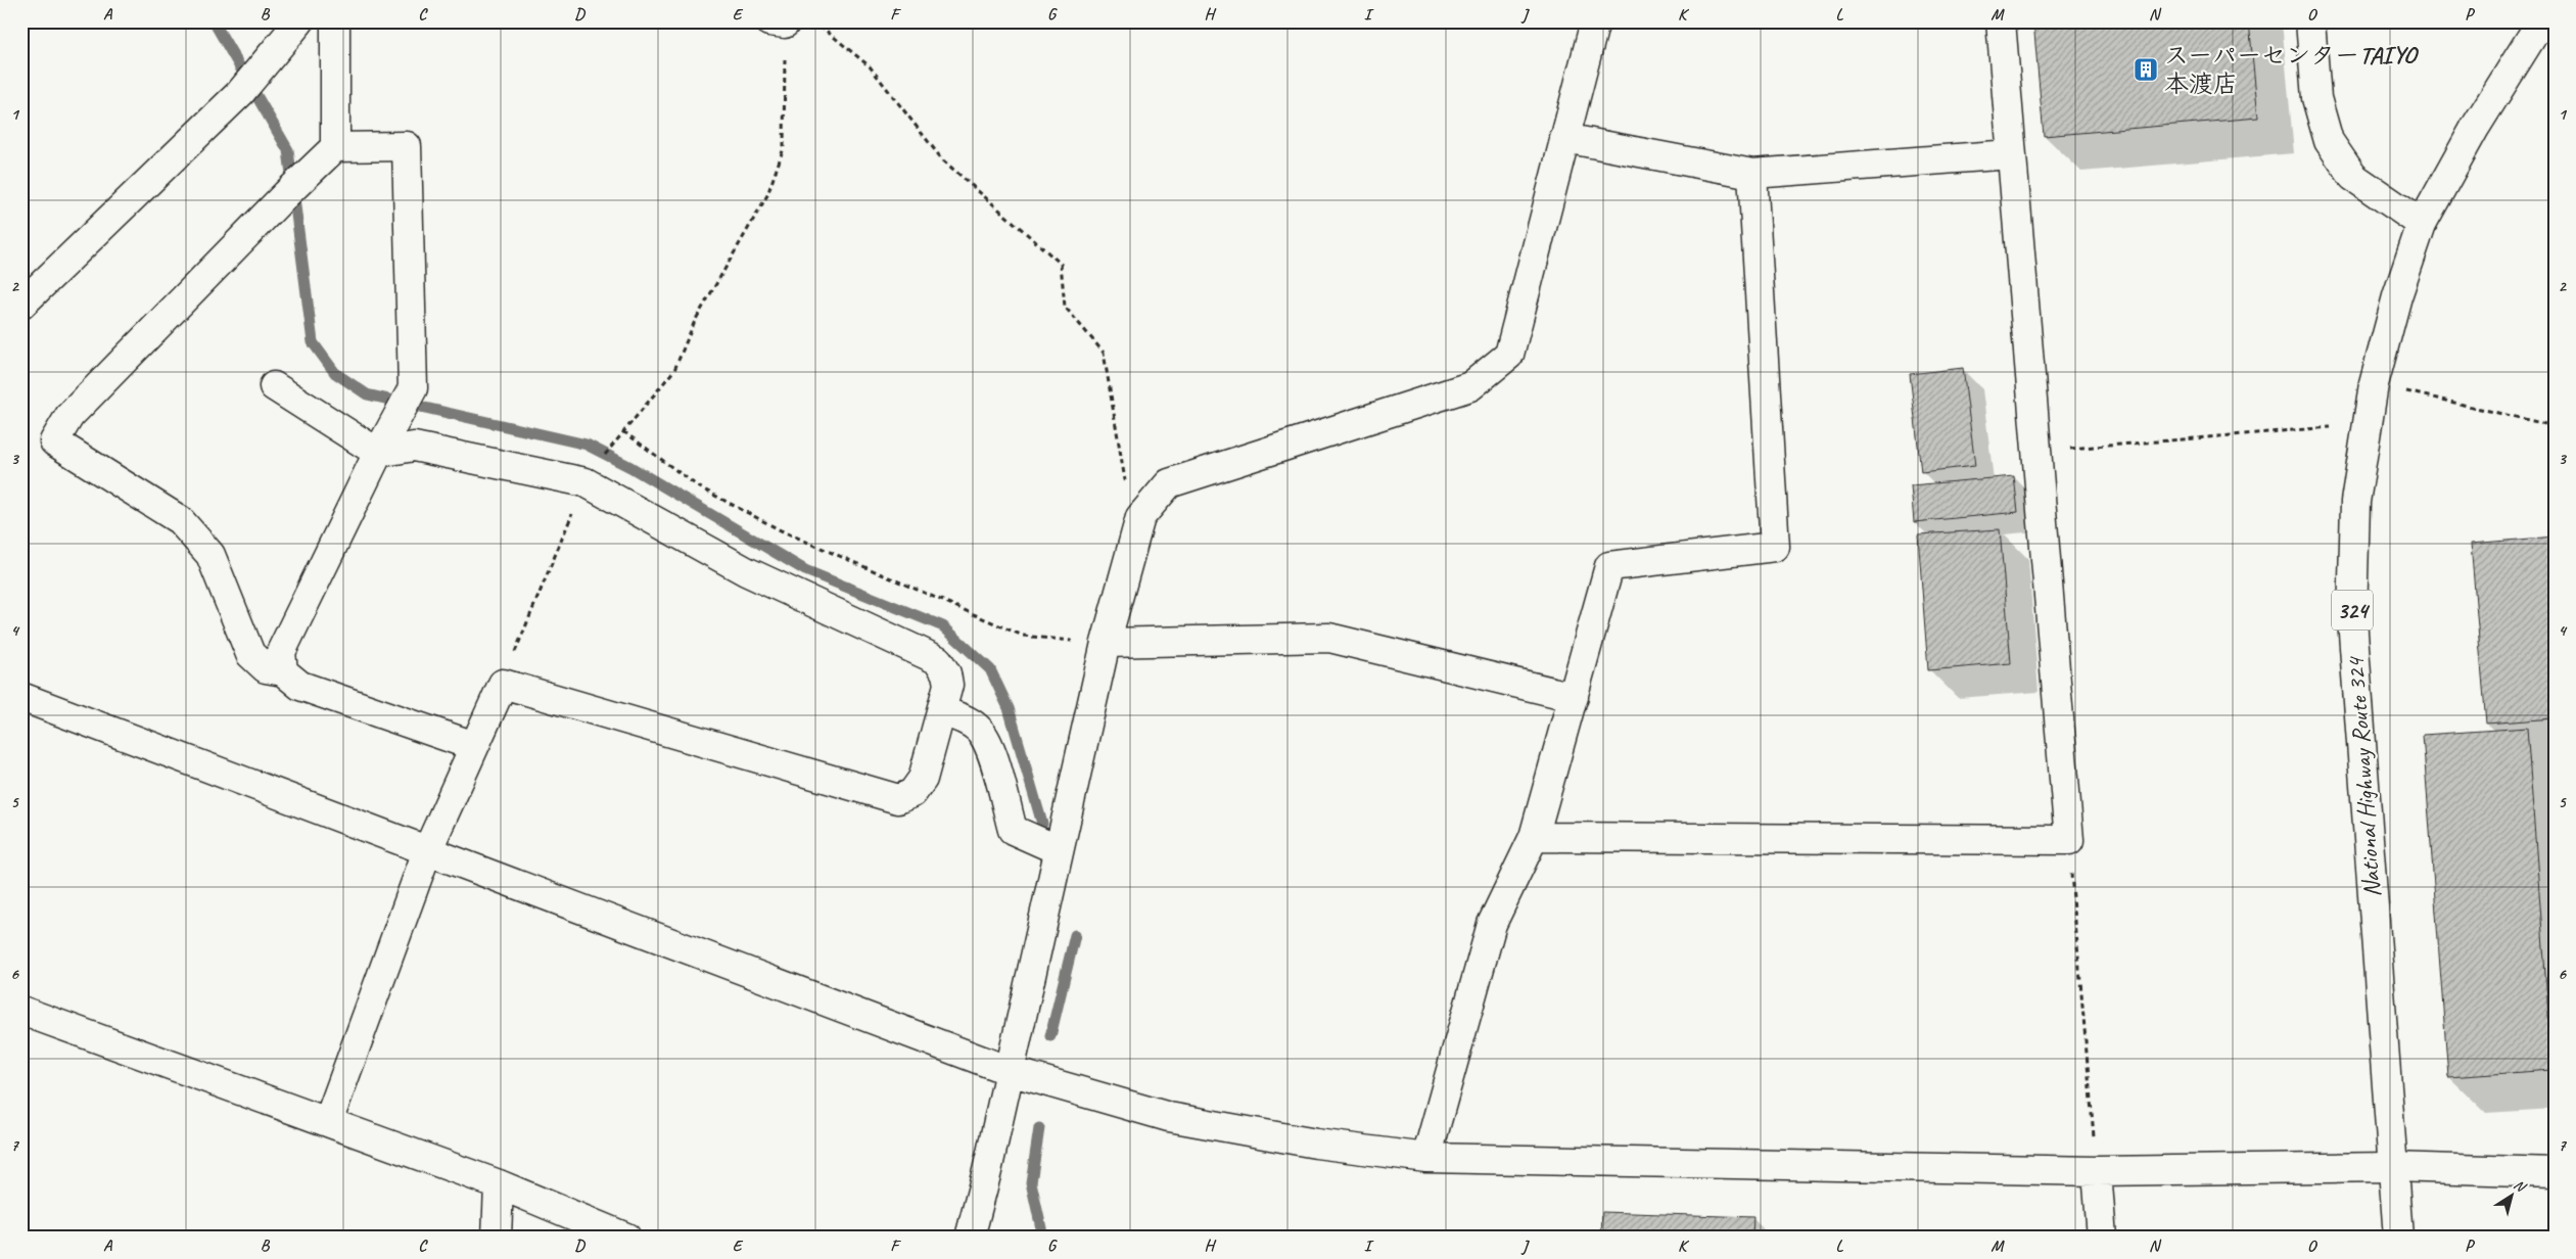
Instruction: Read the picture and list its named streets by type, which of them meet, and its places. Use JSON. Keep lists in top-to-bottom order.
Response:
{
  "streets": {
    "main road": ["324", "National Highway Route 324"]
  },
  "places": {
    "building": ["スーパーセンターTAIYO 本渡店"]
  },
  "north": "top right",
  "grid": {
    "columns": [
      "A",
      "B",
      "C",
      "D",
      "E",
      "F",
      "G",
      "H",
      "I",
      "J",
      "K",
      "L",
      "M",
      "N",
      "O",
      "P"
    ],
    "rows": [
      "1",
      "2",
      "3",
      "4",
      "5",
      "6",
      "7"
    ]
  }
}
